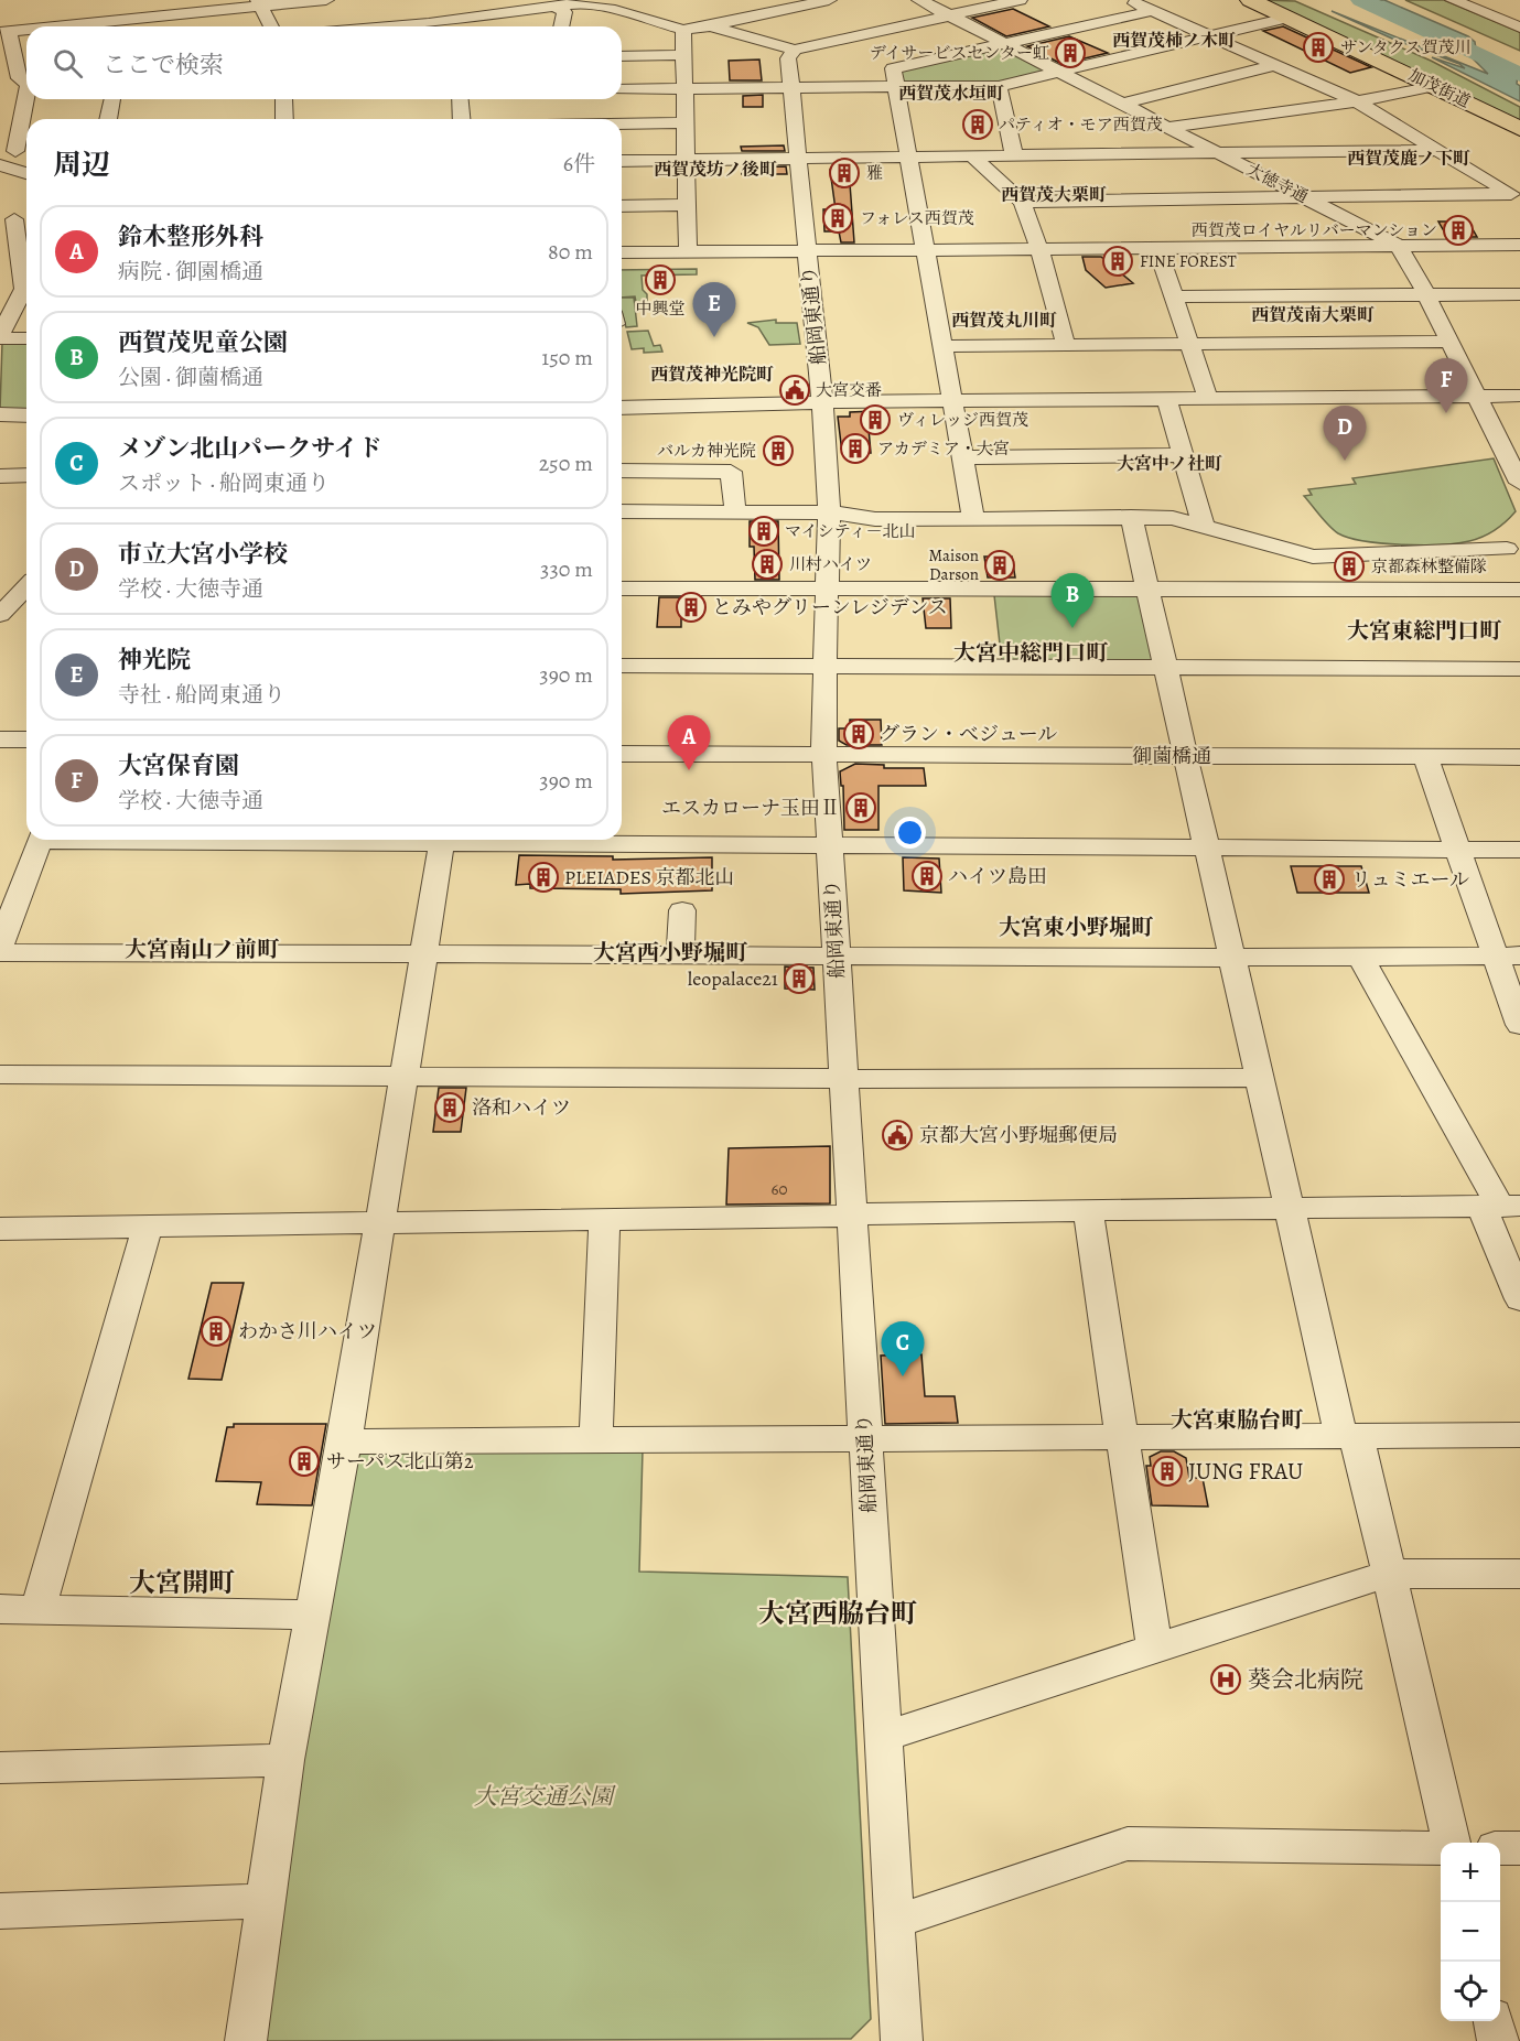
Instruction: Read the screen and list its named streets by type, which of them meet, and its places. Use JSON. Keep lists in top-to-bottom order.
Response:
{
  "streets": {
    "main road": ["加茂街道"],
    "street": ["大徳寺通", "船岡東通り", "御薗橋通"]
  },
  "crossings": [
    ["船岡東通り", "御薗橋通"]
  ],
  "districts": [
    "西賀茂柿ノ木町",
    "西賀茂水垣町",
    "西賀茂鹿ノ下町",
    "西賀茂坊ノ後町",
    "西賀茂大栗町",
    "西賀茂南大栗町",
    "西賀茂丸川町",
    "西賀茂神光院町",
    "大宮中ノ社町",
    "大宮東総門口町",
    "大宮中総門口町",
    "大宮東小野堀町",
    "大宮南山ノ前町",
    "大宮西小野堀町",
    "大宮東脇台町",
    "大宮開町",
    "大宮西脇台町"
  ],
  "parks": ["大宮交通公園"],
  "places": {
    "building": [
      "サンタクス賀茂川",
      "デイサービスセンター虹",
      "パティオ・モア西賀茂",
      "雅",
      "フォレス西賀茂",
      "西賀茂ロイヤルリバーマンション",
      "FINE FOREST",
      "中興堂",
      "ヴィレッジ西賀茂",
      "アカデミア・大宮",
      "バルカ神光院",
      "マイシティ－北山",
      "川村ハイツ",
      "Maison Darson",
      "京都森林整備隊",
      "とみやグリーンレジデンス",
      "グラン・べジュール",
      "エスカローナ玉田Ⅱ",
      "ハイツ島田",
      "PLEIADES 京都北山",
      "リュミエール",
      "leopalace21",
      "洛和ハイツ",
      "わかさ川ハイツ",
      "サーパス北山第2",
      "JUNG FRAU"
    ],
    "public building": ["大宮交番", "京都大宮小野堀郵便局"],
    "hospital": ["葵会北病院"]
  },
  "house_numbers": ["60"],
  "page": {
    "search": "ここで検索",
    "heading": ["周辺", "6件"],
    "list": [
      {
        "mark": "A",
        "name": "鈴木整形外科",
        "note": "病院 · 御園橋通",
        "value": "80 m"
      },
      {
        "mark": "B",
        "name": "西賀茂児童公園",
        "note": "公園 · 御薗橋通",
        "value": "150 m"
      },
      {
        "mark": "C",
        "name": "メゾン北山パークサイド",
        "note": "スポット · 船岡東通り",
        "value": "250 m"
      },
      {
        "mark": "D",
        "name": "市立大宮小学校",
        "note": "学校 · 大徳寺通",
        "value": "330 m"
      },
      {
        "mark": "E",
        "name": "神光院",
        "note": "寺社 · 船岡東通り",
        "value": "390 m"
      },
      {
        "mark": "F",
        "name": "大宮保育園",
        "note": "学校 · 大徳寺通",
        "value": "390 m"
      }
    ],
    "pins": [
      "E",
      "F",
      "D",
      "B",
      "A",
      "C"
    ],
    "map_buttons": ["+", "−"]
  }
}
